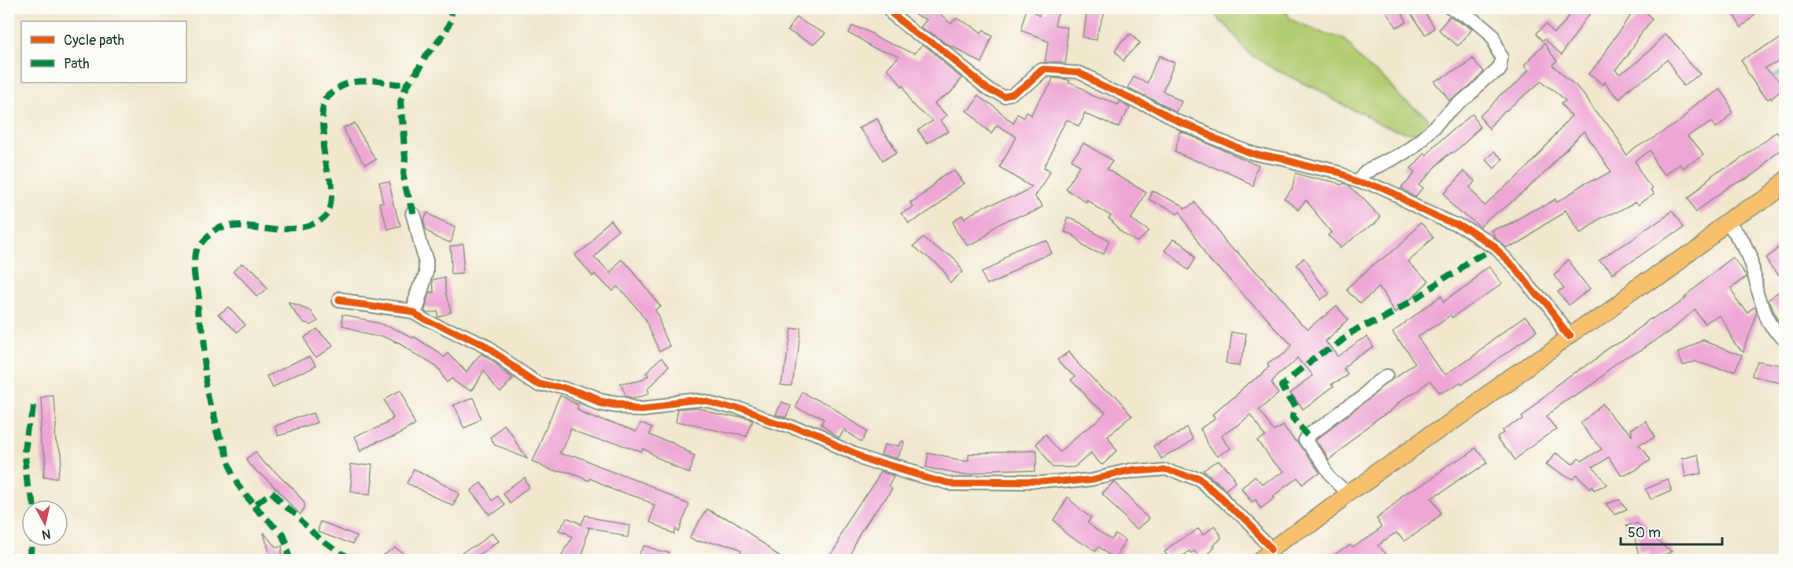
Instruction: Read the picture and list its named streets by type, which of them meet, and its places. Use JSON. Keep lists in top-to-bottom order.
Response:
{
  "legend": ["Cycle path", "Path"],
  "scale_bar": "50 m",
  "north": "bottom"
}
